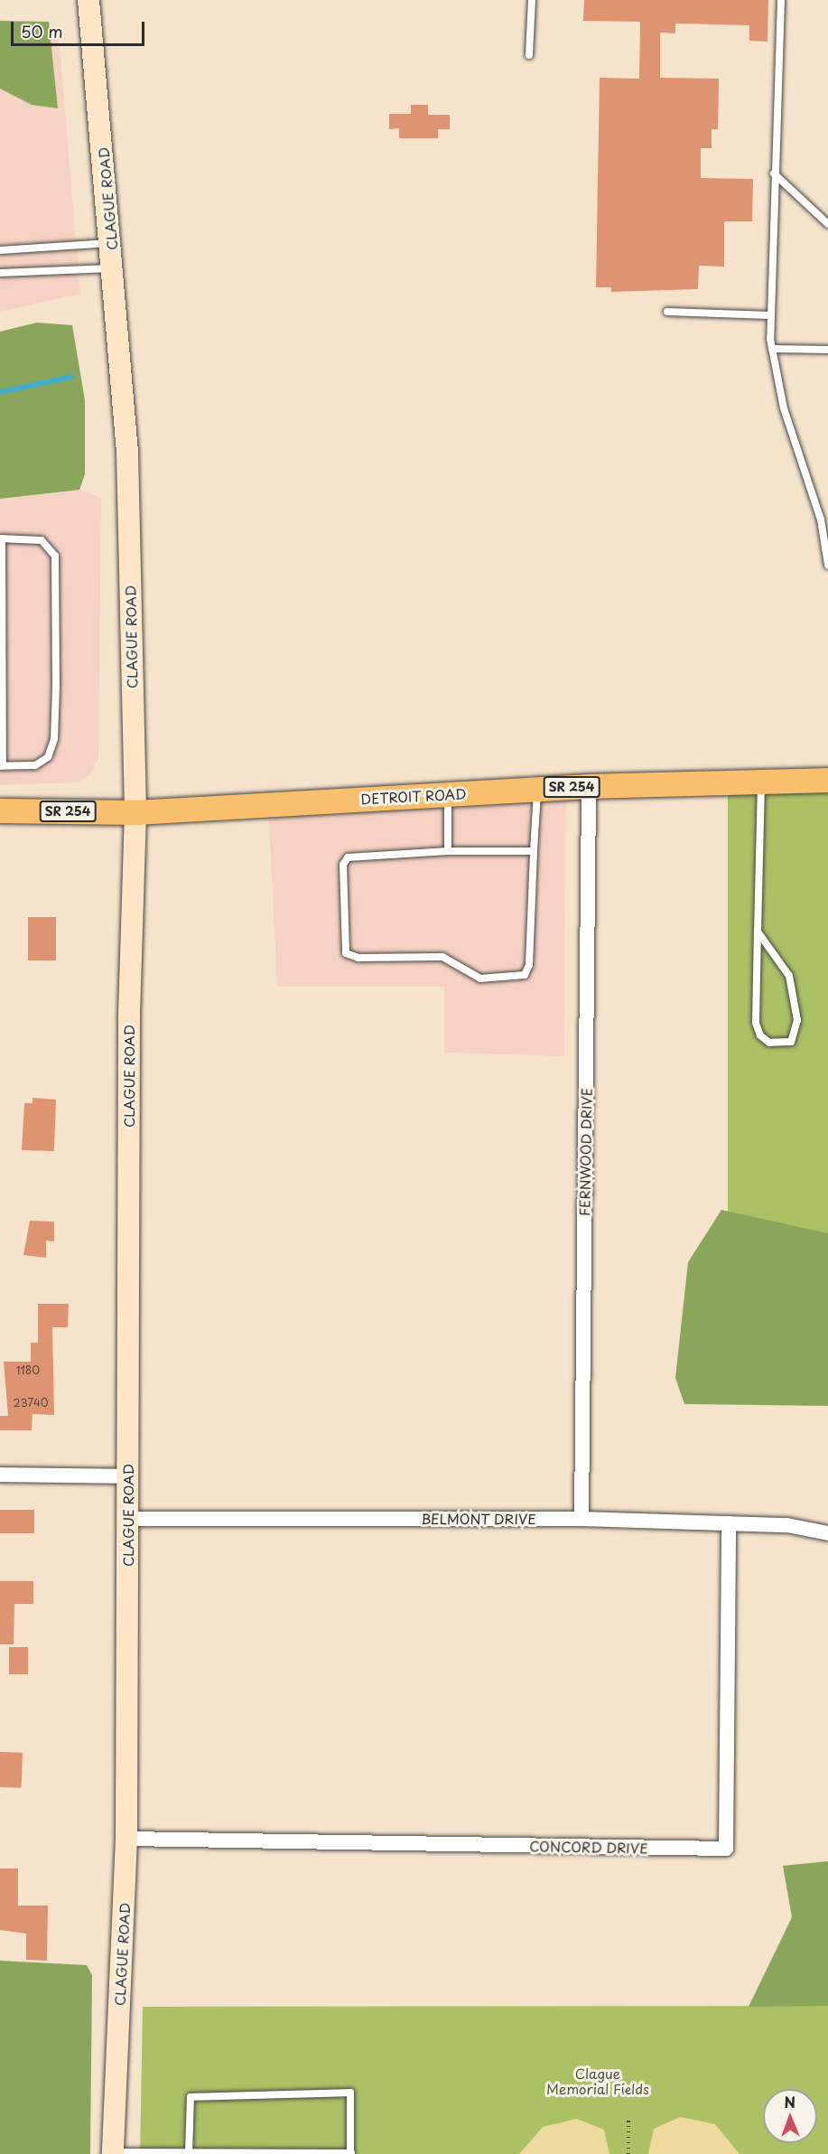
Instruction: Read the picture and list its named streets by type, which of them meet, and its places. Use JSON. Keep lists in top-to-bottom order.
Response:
{
  "streets": {
    "main road": ["CLAGUE ROAD", "SR 254", "DETROIT ROAD"],
    "street": ["FERNWOOD DRIVE", "BELMONT DRIVE", "CONCORD DRIVE"]
  },
  "crossings": [
    ["CLAGUE ROAD", "DETROIT ROAD"],
    ["CLAGUE ROAD", "BELMONT DRIVE"],
    ["CLAGUE ROAD", "CONCORD DRIVE"],
    ["DETROIT ROAD", "FERNWOOD DRIVE"],
    ["FERNWOOD DRIVE", "BELMONT DRIVE"],
    ["BELMONT DRIVE", "CONCORD DRIVE"]
  ],
  "parks": ["Clague Memorial Fields"],
  "house_numbers": ["1180", "23740"],
  "scale_bar": "50 m",
  "north": "top"
}
